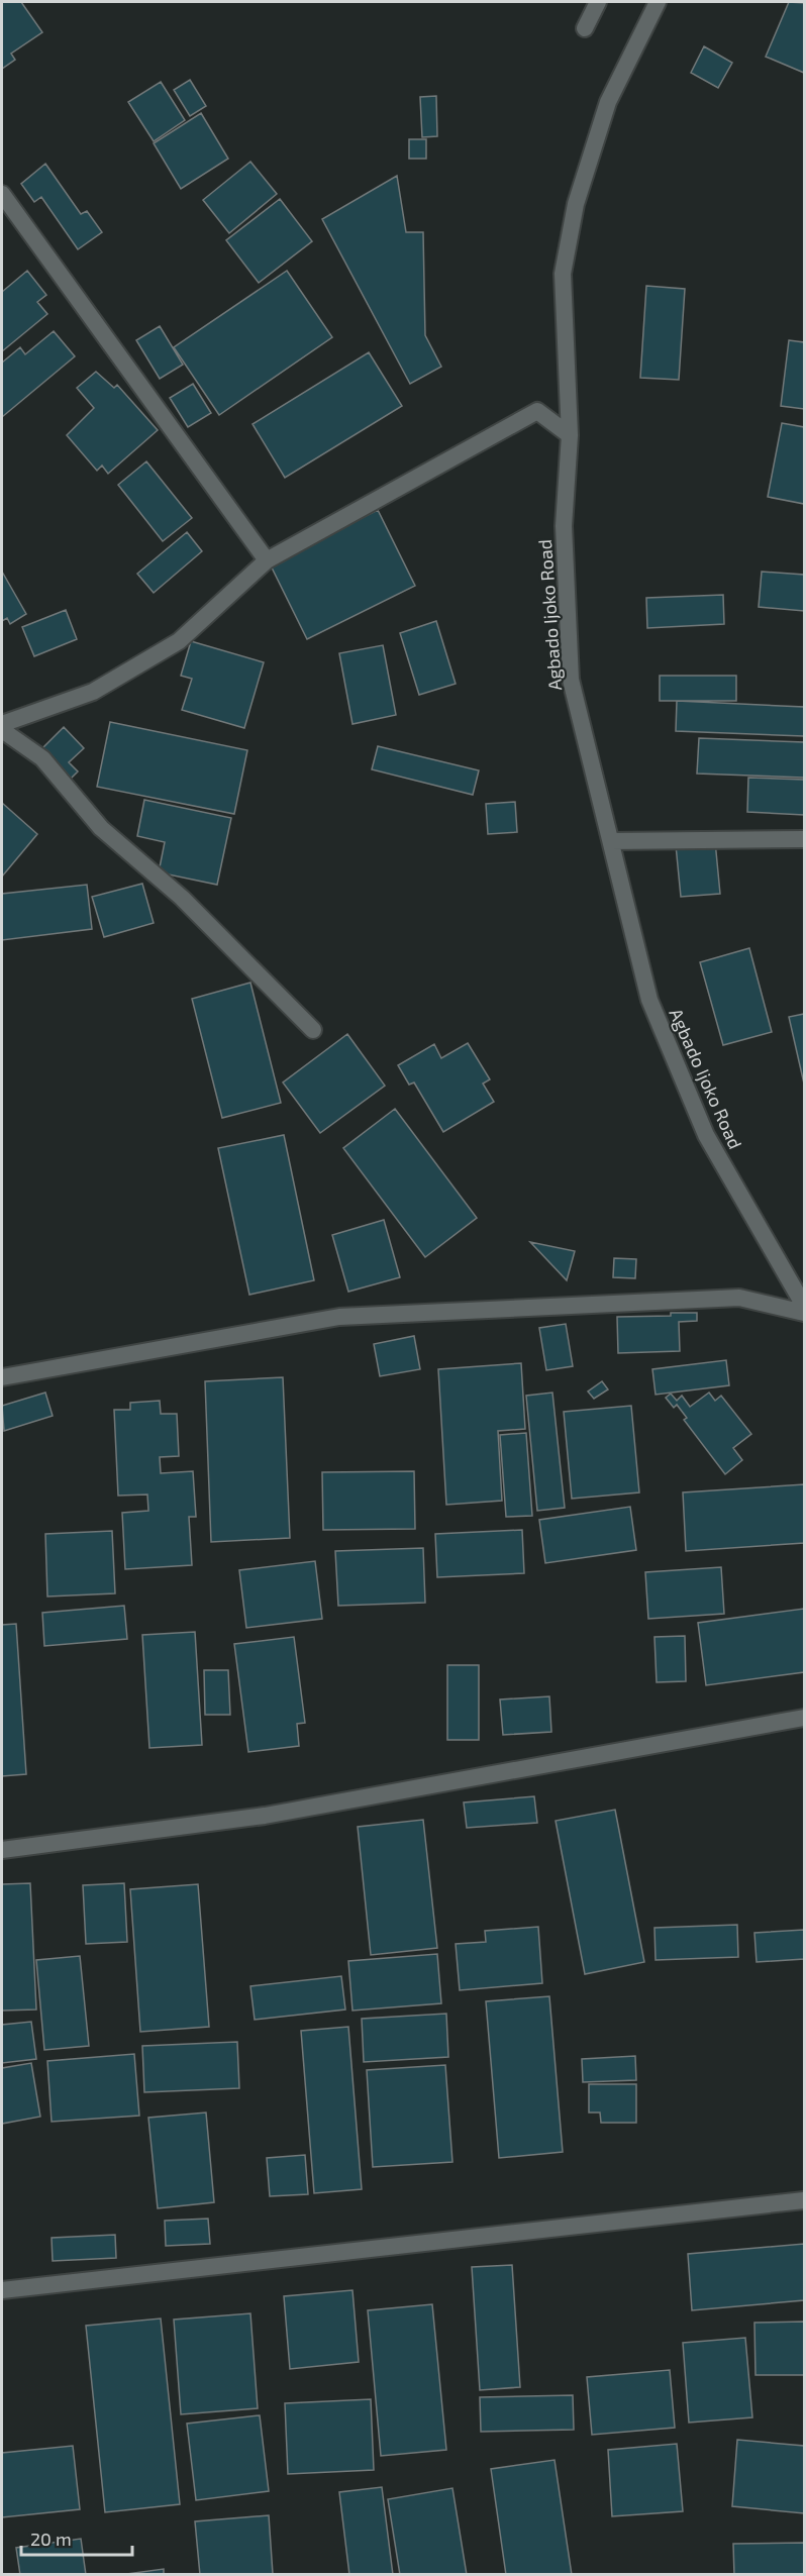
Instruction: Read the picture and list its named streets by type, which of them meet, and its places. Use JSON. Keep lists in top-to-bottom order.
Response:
{
  "streets": {
    "street": ["Agbado Ijoko Road"]
  },
  "scale_bar": "20 m"
}
